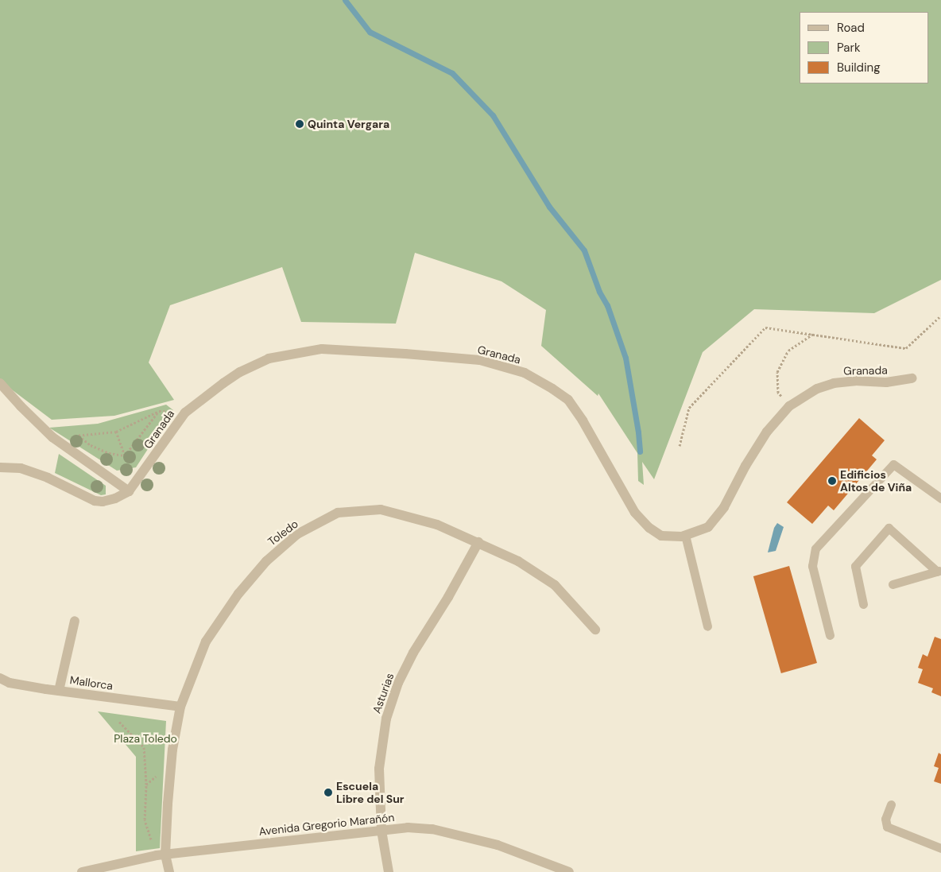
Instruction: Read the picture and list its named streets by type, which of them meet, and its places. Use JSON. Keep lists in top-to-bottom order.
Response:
{
  "streets": {
    "street": [
      "Granada",
      "Toledo",
      "Mallorca",
      "Asturias",
      "Avenida Gregorio Marañón"
    ]
  },
  "crossings": [
    ["Toledo", "Mallorca"],
    ["Toledo", "Asturias"],
    ["Toledo", "Avenida Gregorio Marañón"],
    ["Asturias", "Avenida Gregorio Marañón"]
  ],
  "parks": ["Plaza Toledo"],
  "places": ["Quinta Vergara", "Edificios Altos de Viña", "Escuela Libre del Sur"],
  "legend": ["Road", "Park", "Building"]
}
